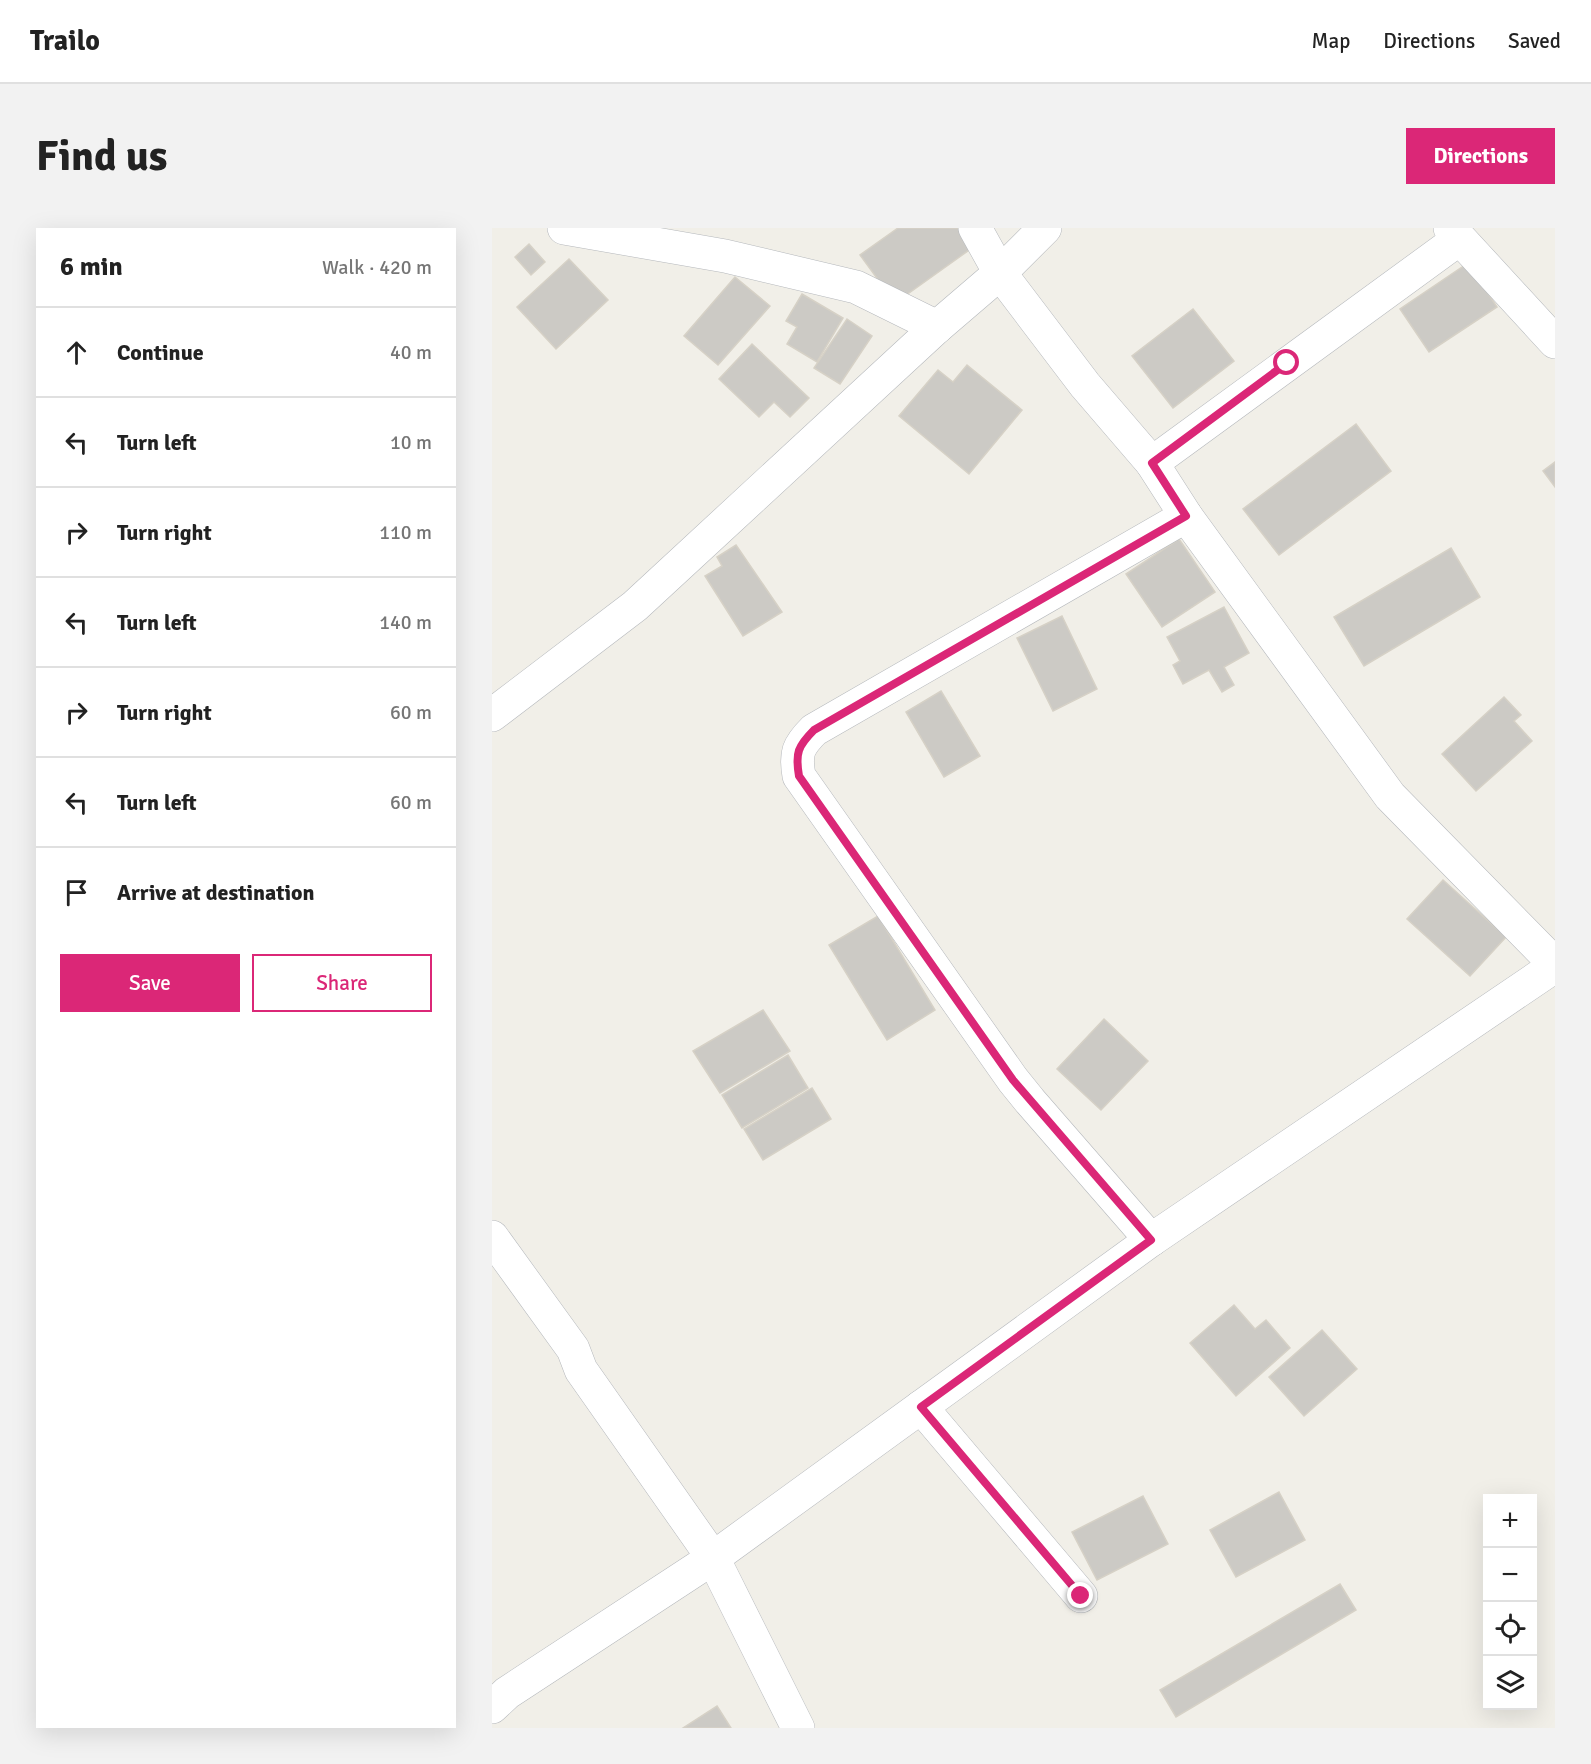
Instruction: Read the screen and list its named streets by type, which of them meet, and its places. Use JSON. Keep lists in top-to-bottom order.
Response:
{
  "page": {
    "header": "Trailo",
    "nav": ["Map", "Directions", "Saved"],
    "buttons": [
      "Directions",
      ["Save", "Share"]
    ],
    "title": "Find us",
    "heading": ["6 min", "Walk · 420 m"],
    "list": [
      ["Continue", "40 m"],
      ["Turn left", "10 m"],
      ["Turn right", "110 m"],
      ["Turn left", "140 m"],
      ["Turn right", "60 m"],
      ["Turn left", "60 m"],
      "Arrive at destination"
    ],
    "map_buttons": ["+", "−"]
  }
}
